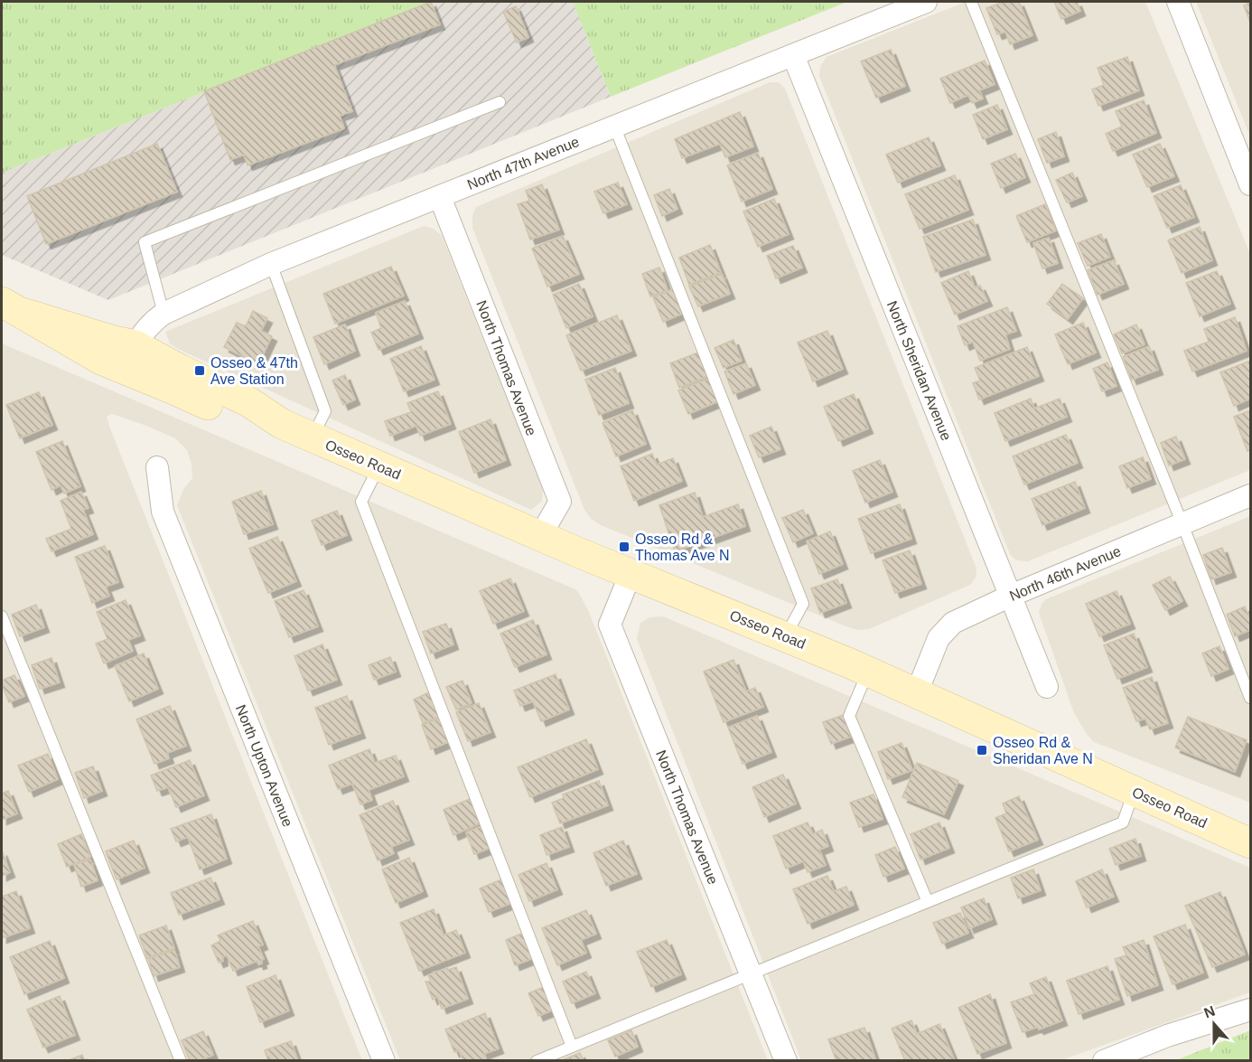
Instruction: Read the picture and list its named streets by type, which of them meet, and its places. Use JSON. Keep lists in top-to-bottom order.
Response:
{
  "streets": {
    "main road": ["Osseo Road"],
    "street": [
      "North 47th Avenue",
      "North Thomas Avenue",
      "North Sheridan Avenue",
      "North 46th Avenue",
      "North Upton Avenue"
    ]
  },
  "crossings": [
    ["North 47th Avenue", "North Thomas Avenue"],
    ["North 47th Avenue", "North Sheridan Avenue"],
    ["North 47th Avenue", "Osseo Road"],
    ["North Thomas Avenue", "Osseo Road"],
    ["North Sheridan Avenue", "North 46th Avenue"],
    ["Osseo Road", "North 46th Avenue"]
  ],
  "places": {
    "transit": ["Osseo & 47th Ave Station", "Osseo Rd & Thomas Ave N", "Osseo Rd & Sheridan Ave N"]
  },
  "north": "top"
}
